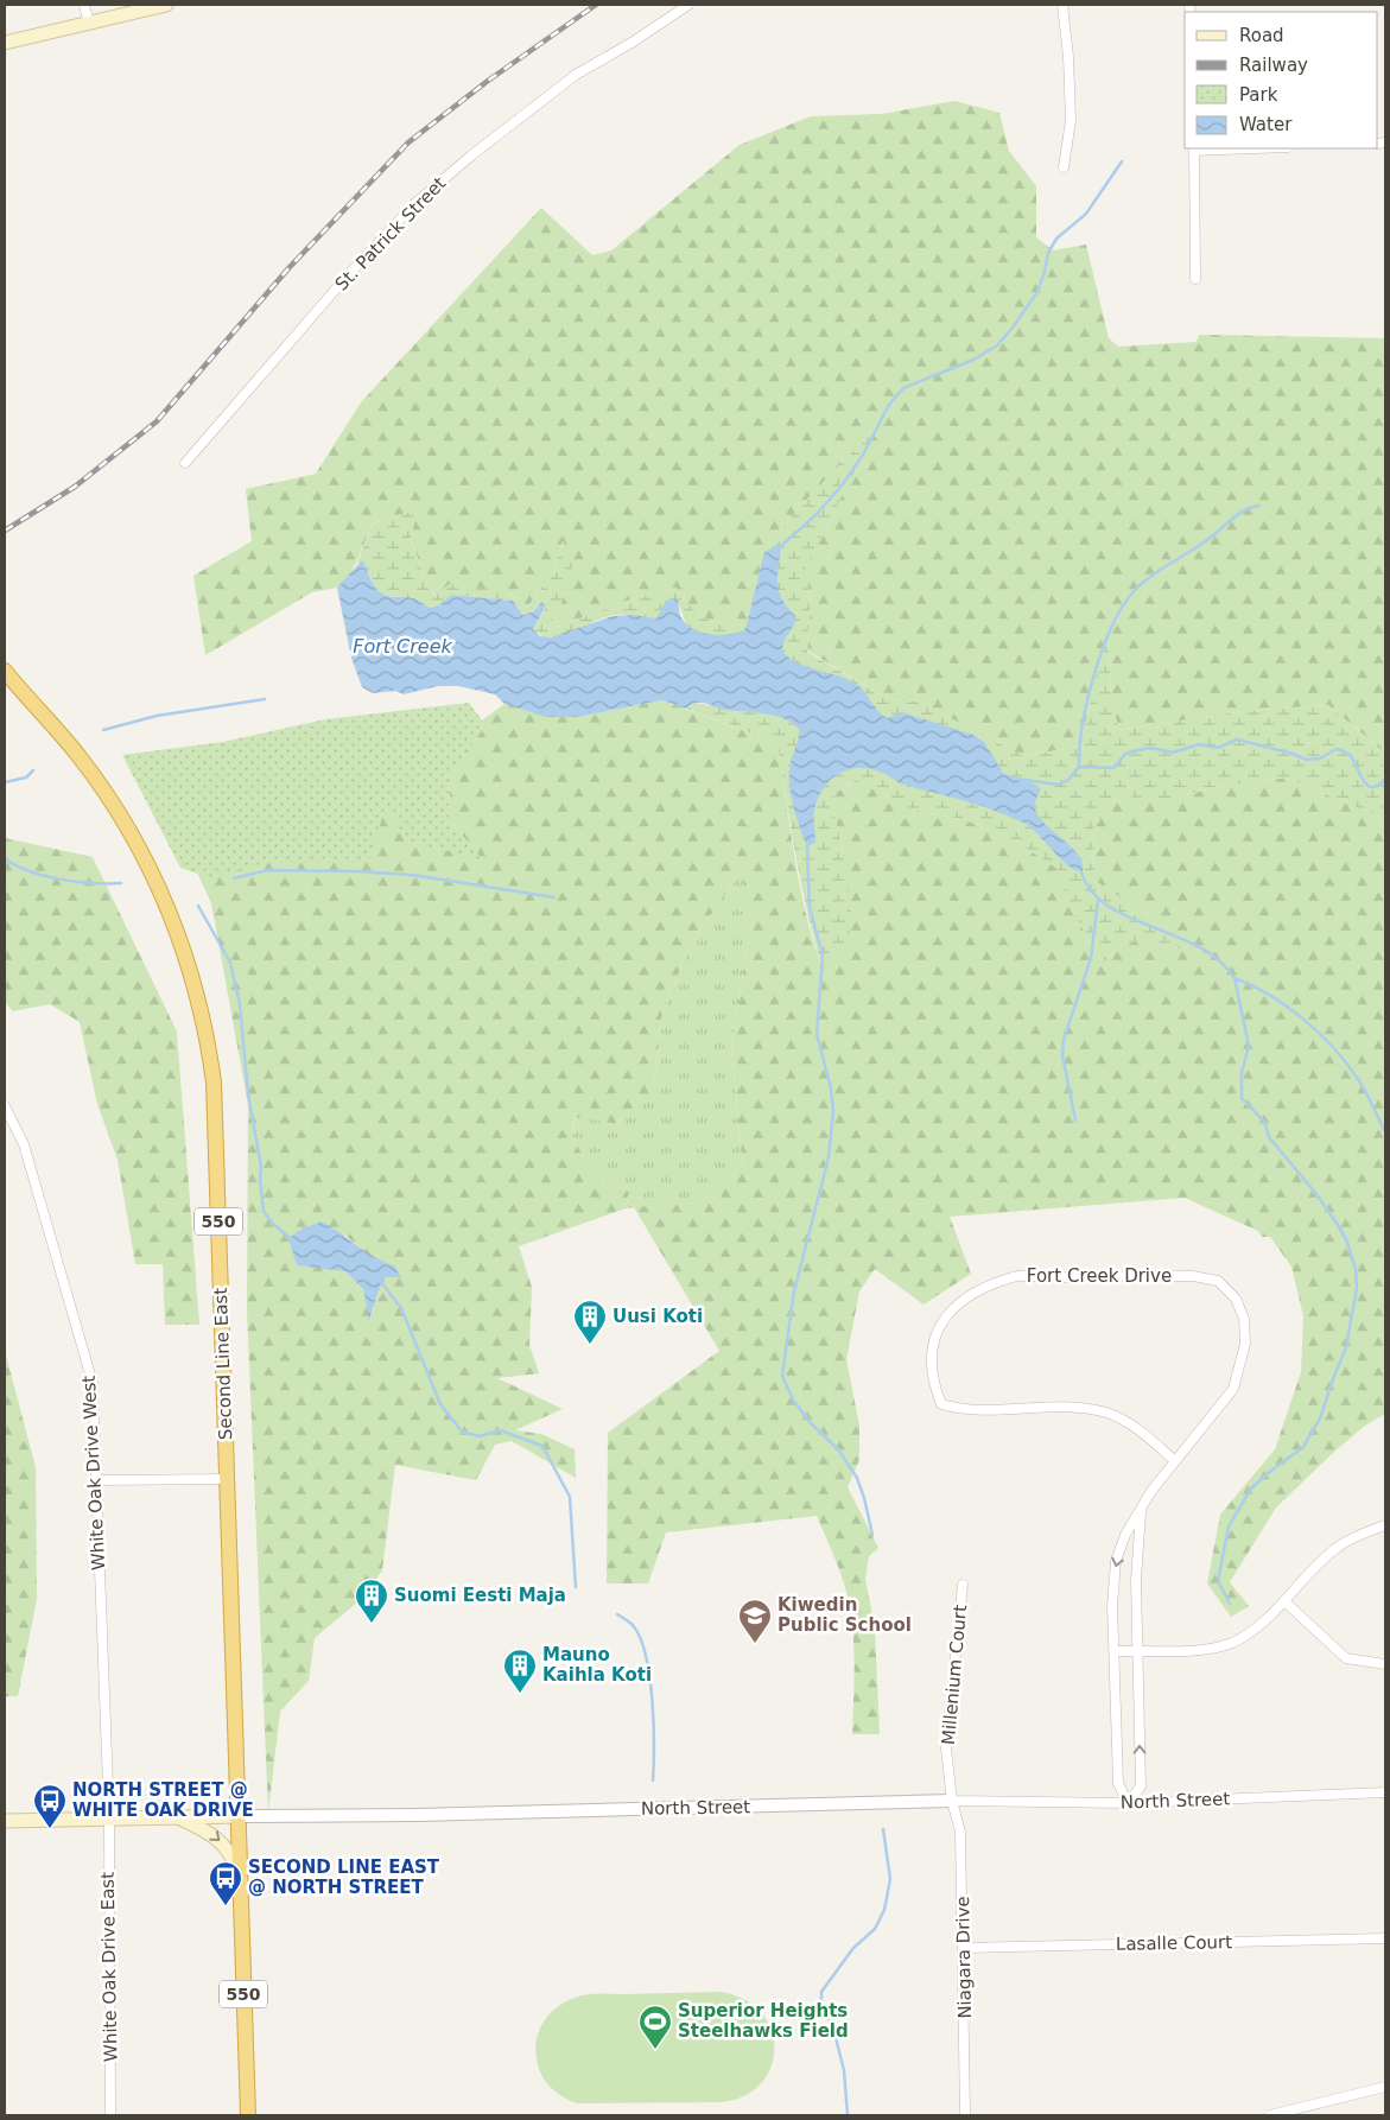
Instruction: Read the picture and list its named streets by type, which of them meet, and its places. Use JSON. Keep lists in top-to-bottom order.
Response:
{
  "streets": {
    "highway": ["550", "Second Line East"],
    "main road": ["North Street"],
    "street": [
      "St. Patrick Street",
      "Fort Creek Drive",
      "White Oak Drive West",
      "Millenium Court",
      "Lasalle Court",
      "Niagara Drive",
      "White Oak Drive East"
    ]
  },
  "crossings": [
    ["Fort Creek Drive", "North Street"],
    ["Second Line East", "North Street"],
    ["White Oak Drive West", "North Street"],
    ["White Oak Drive West", "White Oak Drive East"],
    ["Millenium Court", "North Street"],
    ["Millenium Court", "Niagara Drive"],
    ["North Street", "Niagara Drive"],
    ["North Street", "White Oak Drive East"],
    ["Lasalle Court", "Niagara Drive"]
  ],
  "water": ["Fort Creek"],
  "places": {
    "building": ["Uusi Koti", "Suomi Eesti Maja", "Mauno Kaihla Koti"],
    "school or university": ["Kiwedin Public School"],
    "bus stop": ["NORTH STREET @ WHITE OAK DRIVE", "SECOND LINE EAST @ NORTH STREET"],
    "sports": ["Superior Heights Steelhawks Field"]
  },
  "legend": [
    "Road",
    "Railway",
    "Park",
    "Water"
  ]
}
